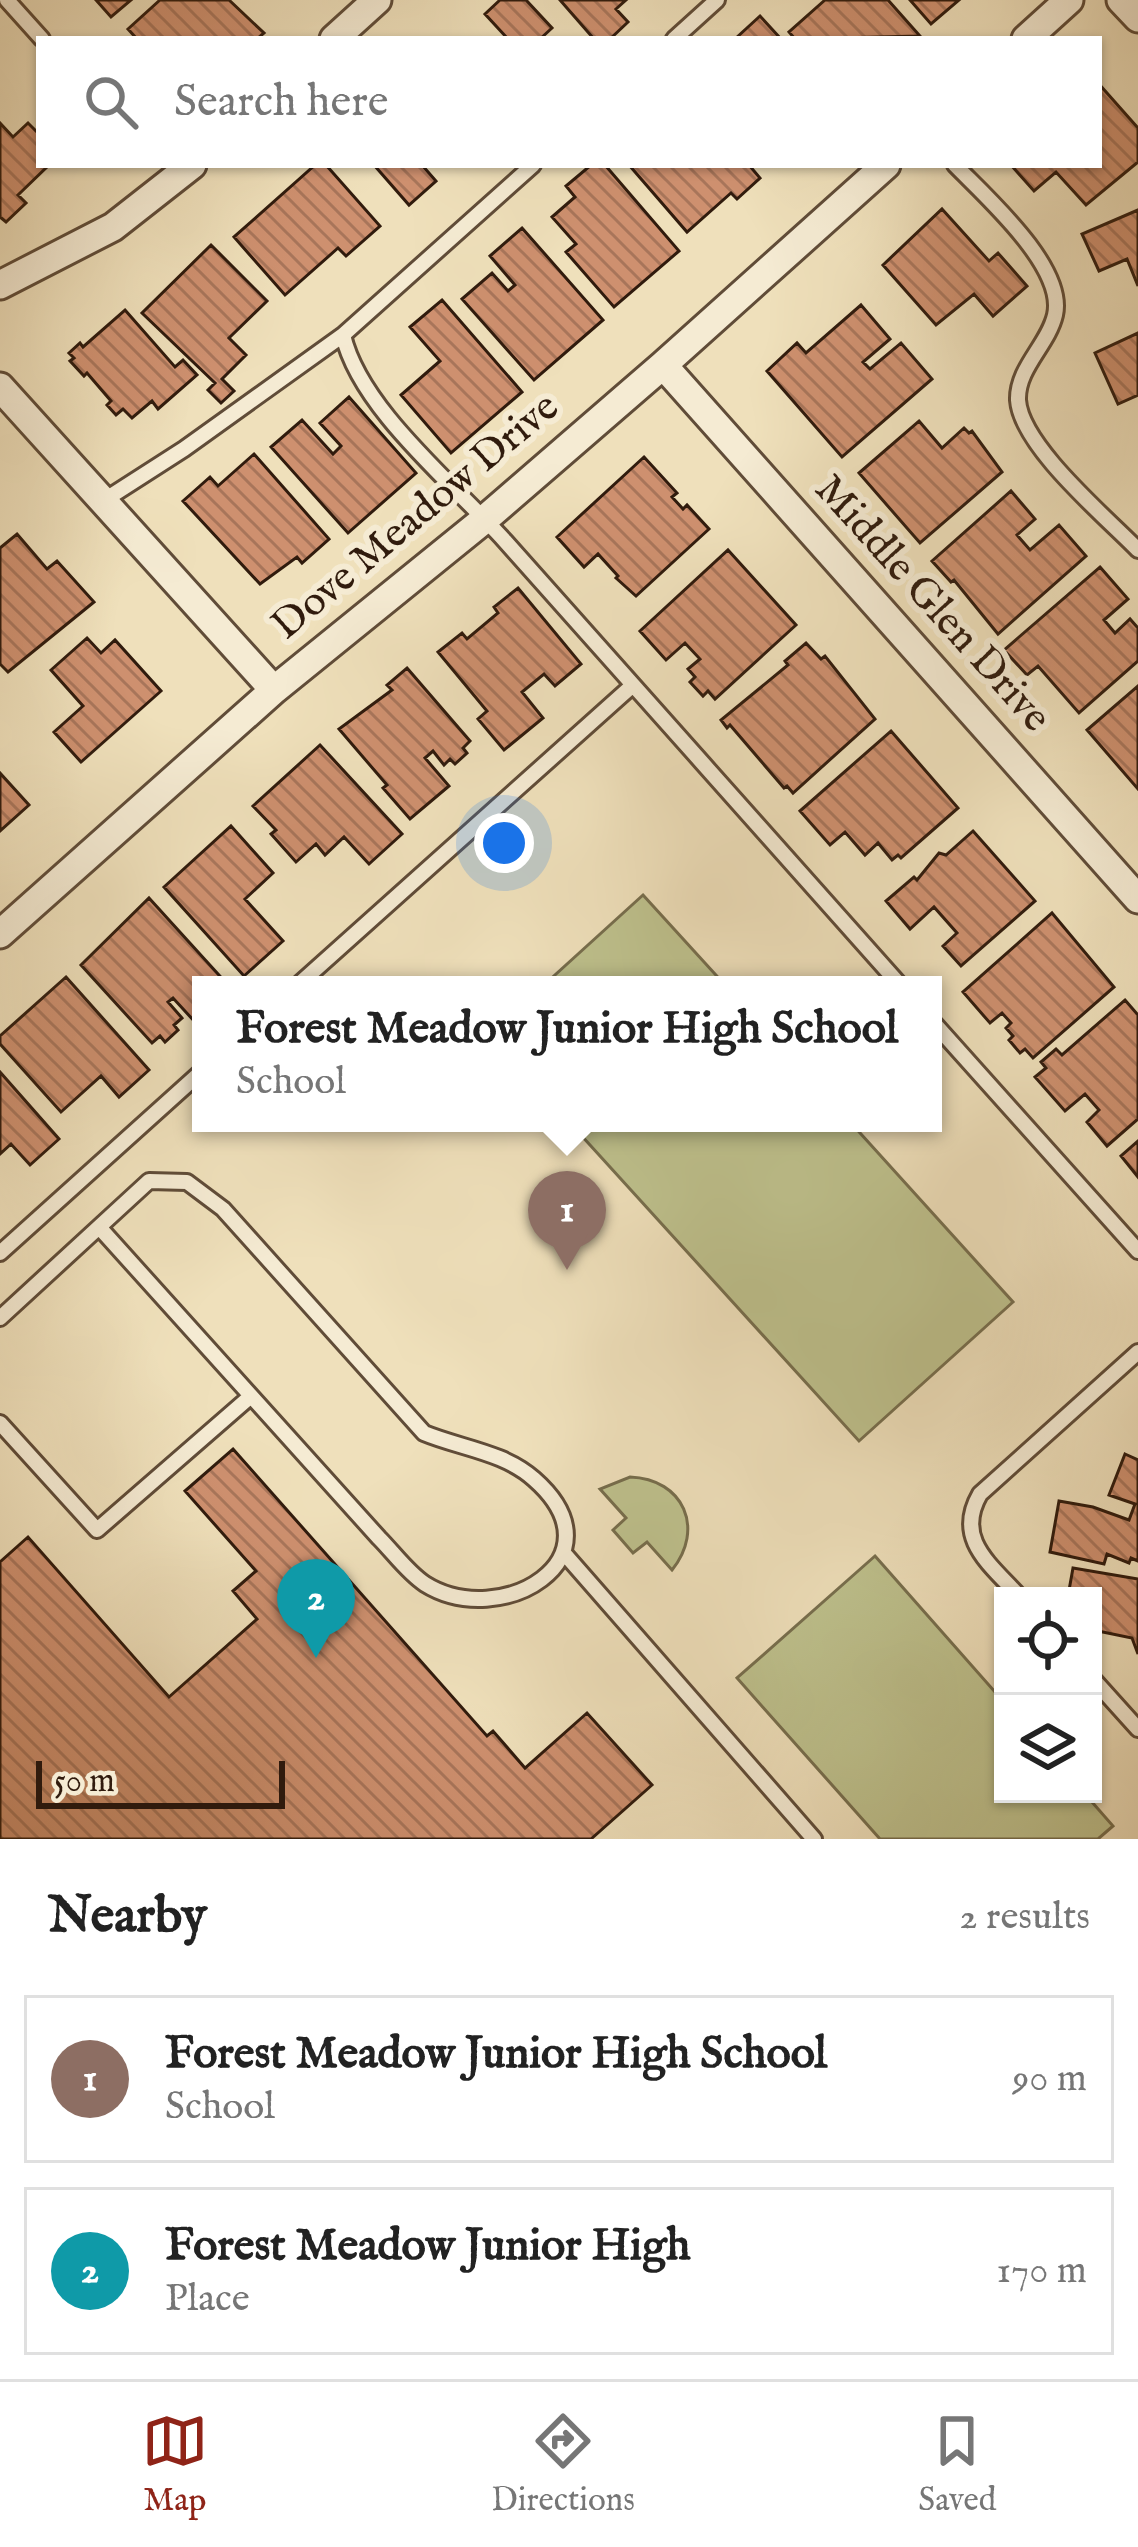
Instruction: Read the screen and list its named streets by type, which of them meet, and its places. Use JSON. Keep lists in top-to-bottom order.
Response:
{
  "streets": {
    "street": ["Dove Meadow Drive", "Middle Glen Drive"]
  },
  "crossings": [
    ["Dove Meadow Drive", "Middle Glen Drive"]
  ],
  "scale_bar": "50 m",
  "page": {
    "search": "Search here",
    "popup": ["Forest Meadow Junior High School", "School"],
    "pins": ["1", "2"],
    "scale": "50 m",
    "heading": ["Nearby", "2 results"],
    "list": [
      {
        "mark": "1",
        "name": "Forest Meadow Junior High School",
        "note": "School",
        "value": "90 m"
      },
      {
        "mark": "2",
        "name": "Forest Meadow Junior High",
        "note": "Place",
        "value": "170 m"
      }
    ],
    "nav": ["Map", "Directions", "Saved"]
  }
}
